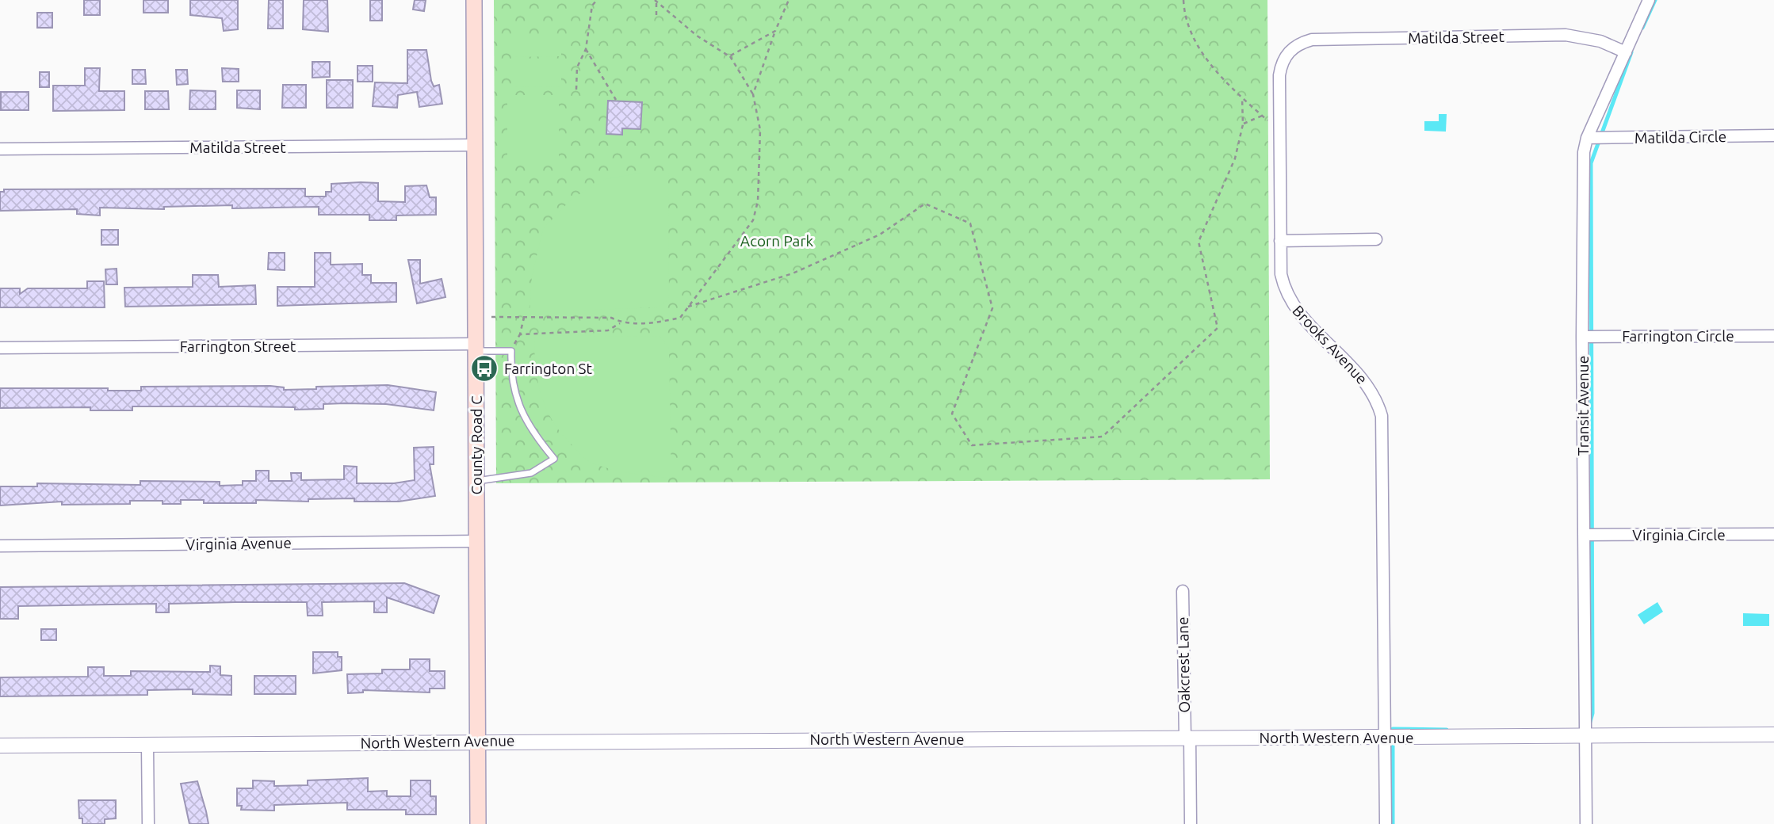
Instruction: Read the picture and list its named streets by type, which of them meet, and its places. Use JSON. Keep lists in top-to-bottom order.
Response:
{
  "streets": {
    "main road": ["County Road C"],
    "street": [
      "Matilda Street",
      "Matilda Circle",
      "Farrington Circle",
      "Brooks Avenue",
      "Farrington Street",
      "Transit Avenue",
      "Virginia Circle",
      "Virginia Avenue",
      "Oakcrest Lane",
      "North Western Avenue"
    ]
  },
  "crossings": [
    ["Matilda Street", "Brooks Avenue"],
    ["Matilda Street", "Transit Avenue"],
    ["Matilda Street", "County Road C"],
    ["Matilda Circle", "Transit Avenue"],
    ["Farrington Circle", "Transit Avenue"],
    ["Brooks Avenue", "North Western Avenue"],
    ["Farrington Street", "County Road C"],
    ["Transit Avenue", "Virginia Circle"],
    ["Transit Avenue", "North Western Avenue"],
    ["County Road C", "Virginia Avenue"],
    ["County Road C", "North Western Avenue"],
    ["Oakcrest Lane", "North Western Avenue"]
  ],
  "parks": ["Acorn Park"],
  "places": {
    "bus stop": ["Farrington St"]
  }
}
